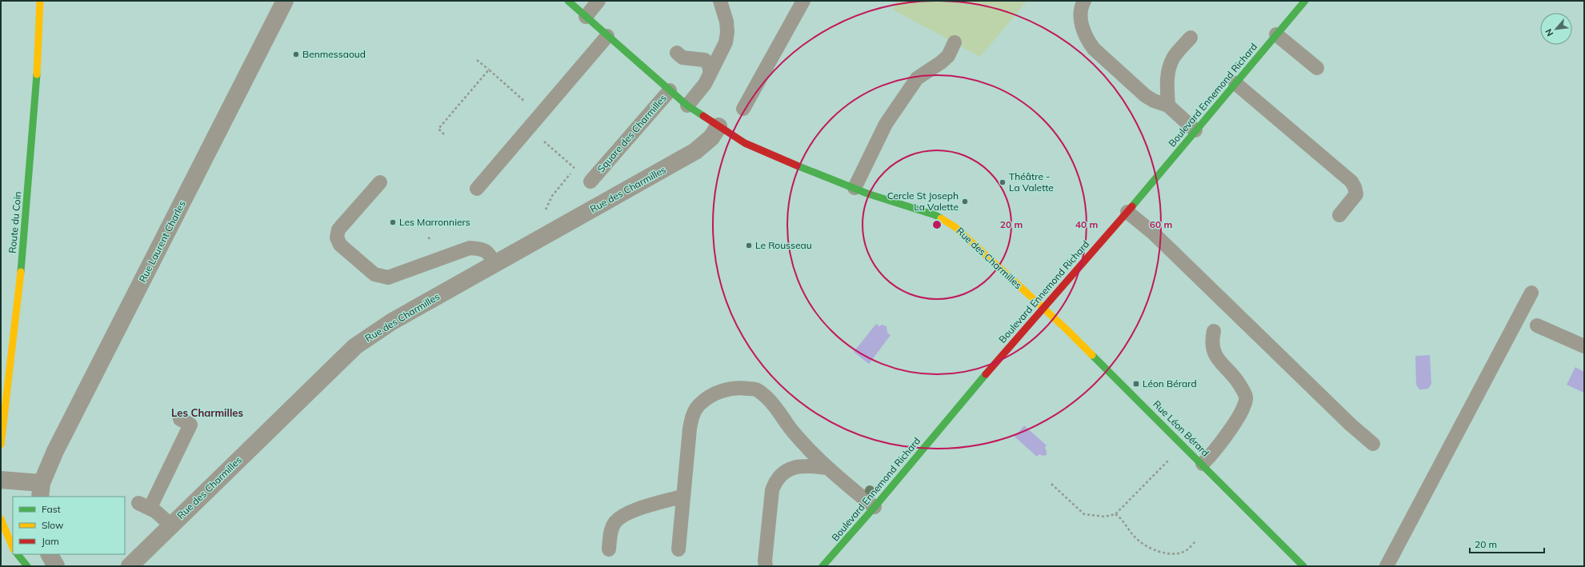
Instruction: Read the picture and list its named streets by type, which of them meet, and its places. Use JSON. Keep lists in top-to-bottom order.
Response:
{
  "streets": {
    "street": [
      "Boulevard Ennemond Richard",
      "Square des Charmilles",
      "Rue des Charmilles",
      "Route du Coin",
      "Rue Laurent Charles",
      "Rue Léon Bérard"
    ]
  },
  "crossings": [
    ["Boulevard Ennemond Richard", "Rue des Charmilles"],
    ["Boulevard Ennemond Richard", "Rue Léon Bérard"],
    ["Square des Charmilles", "Rue des Charmilles"],
    ["Rue des Charmilles", "Rue Léon Bérard"]
  ],
  "districts": ["Les Charmilles"],
  "places": {
    "other": [
      "Benmessaoud",
      "Théâtre - La Valette",
      "Cercle St Joseph La Valette",
      "Les Marronniers",
      "Le Rousseau"
    ],
    "transit": ["Léon Bérard"]
  },
  "legend": ["Fast", "Slow", "Jam"],
  "scale_bar": "20 m",
  "north": "bottom left",
  "rings": ["20 m", "40 m", "60 m"]
}
